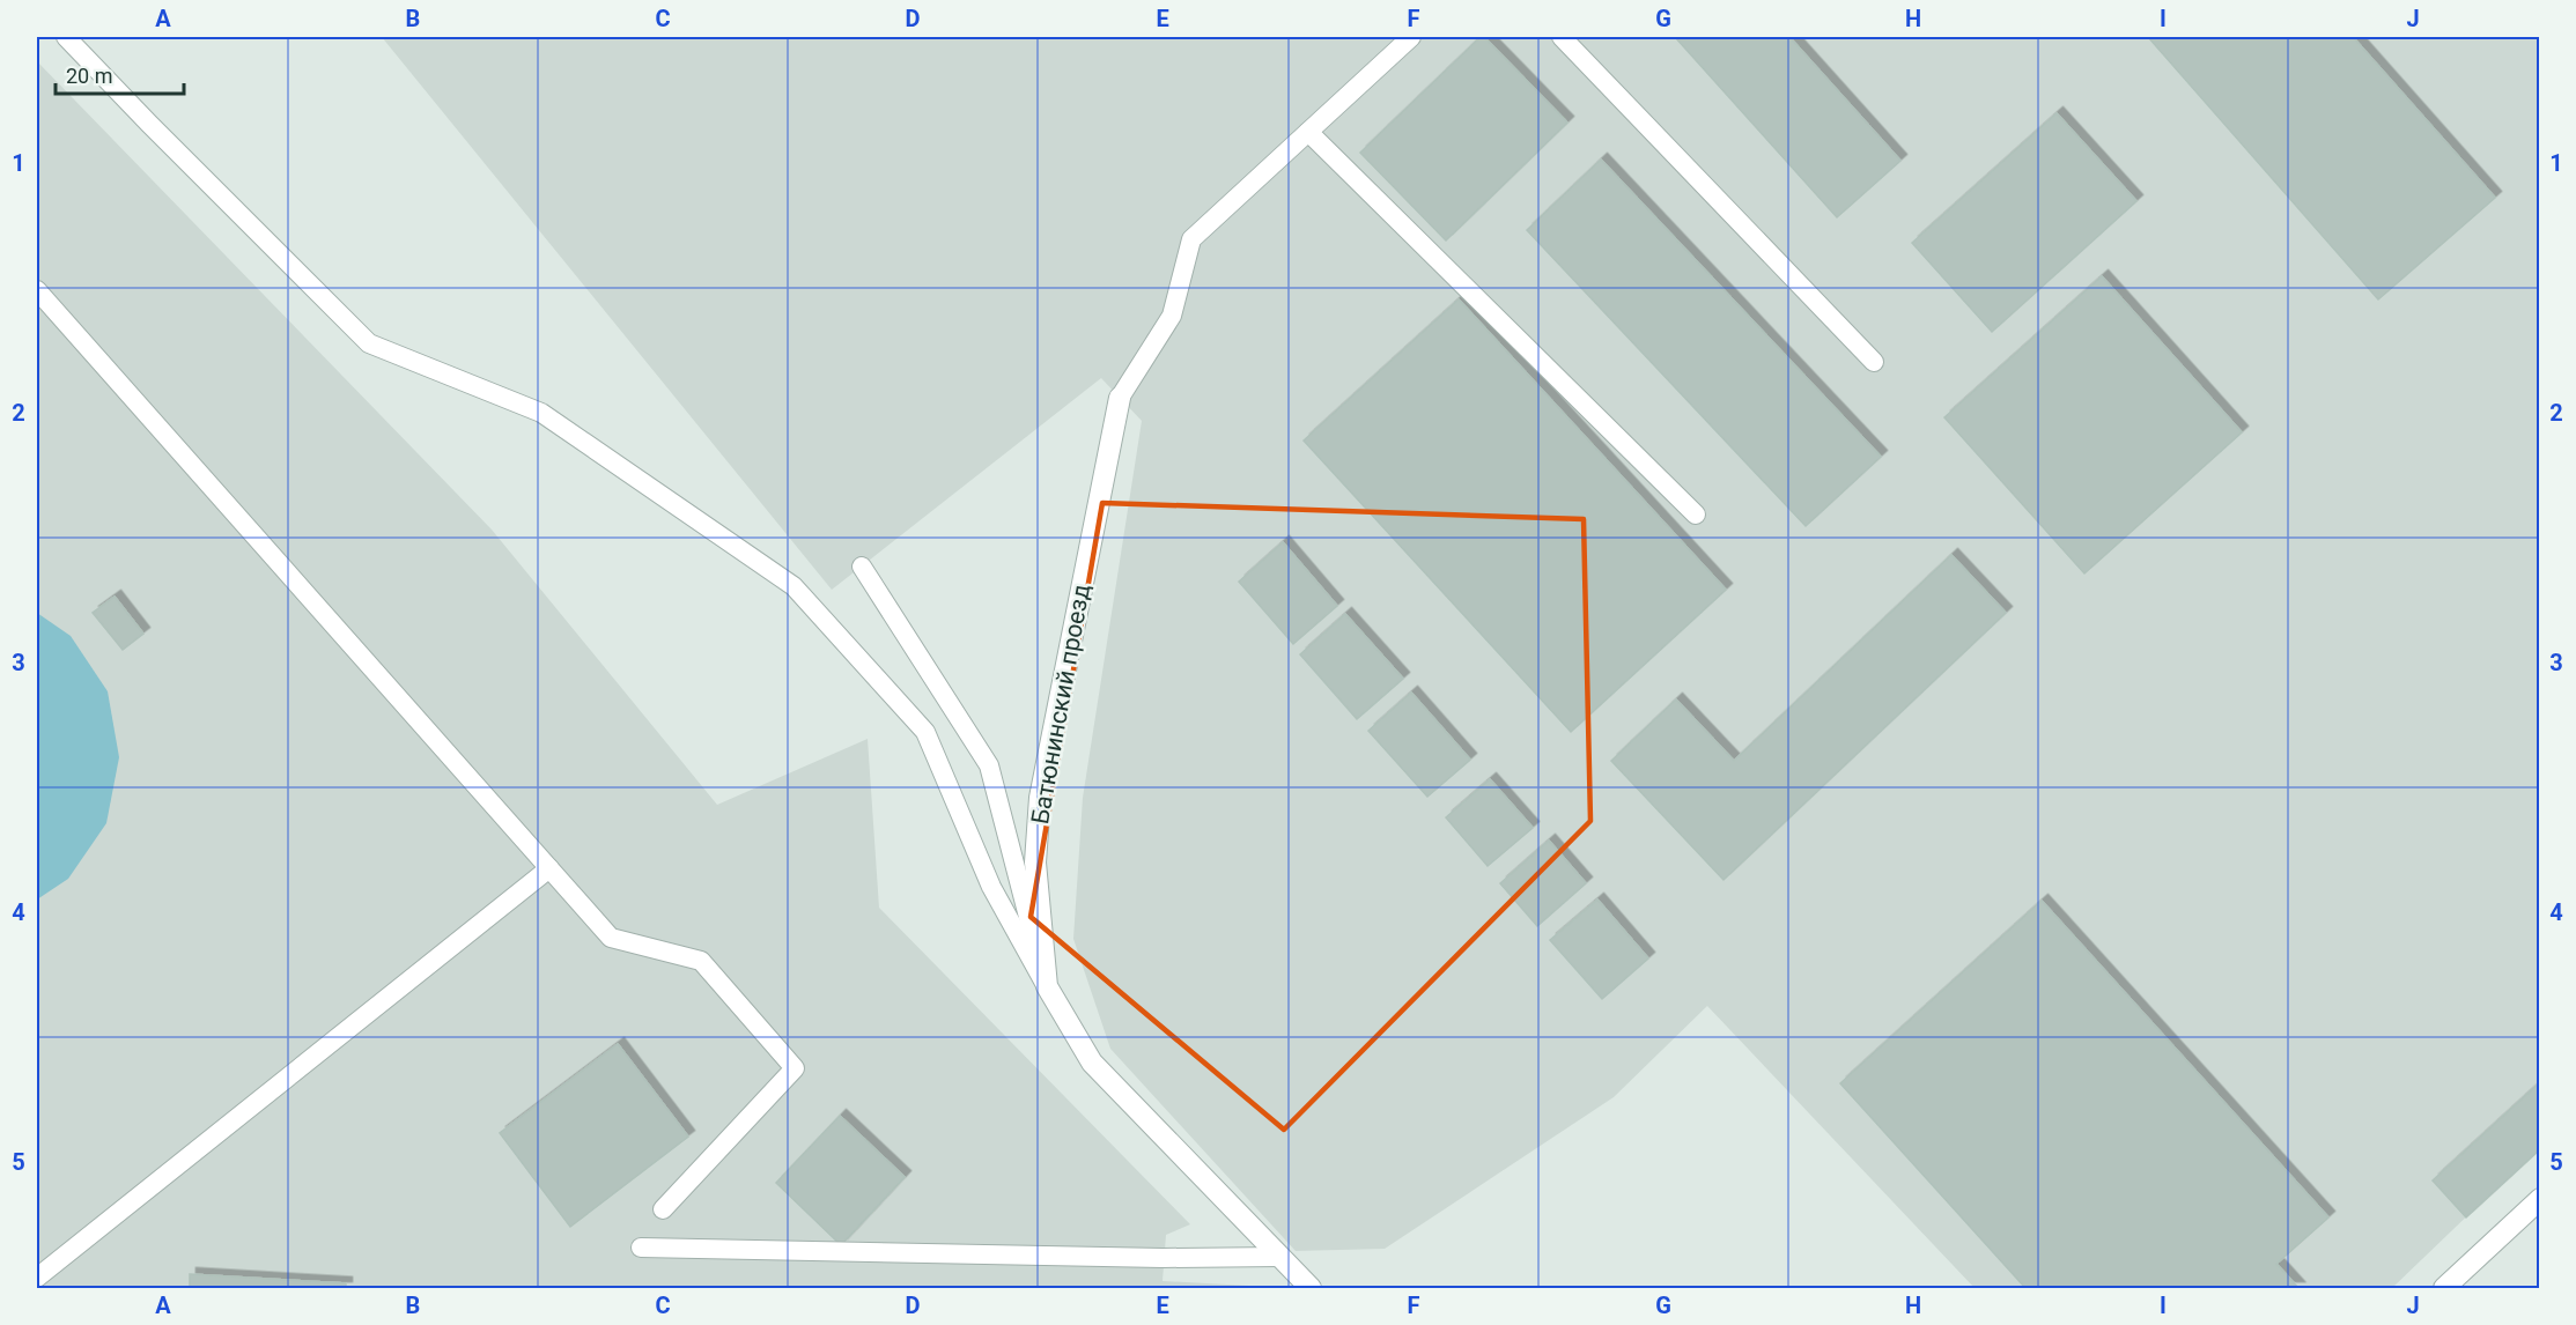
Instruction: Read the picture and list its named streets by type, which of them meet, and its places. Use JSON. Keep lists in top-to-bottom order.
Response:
{
  "streets": {
    "street": ["Батюнинский проезд"]
  },
  "scale_bar": "20 m",
  "grid": {
    "columns": [
      "A",
      "B",
      "C",
      "D",
      "E",
      "F",
      "G",
      "H",
      "I",
      "J"
    ],
    "rows": [
      "1",
      "2",
      "3",
      "4",
      "5"
    ]
  }
}
